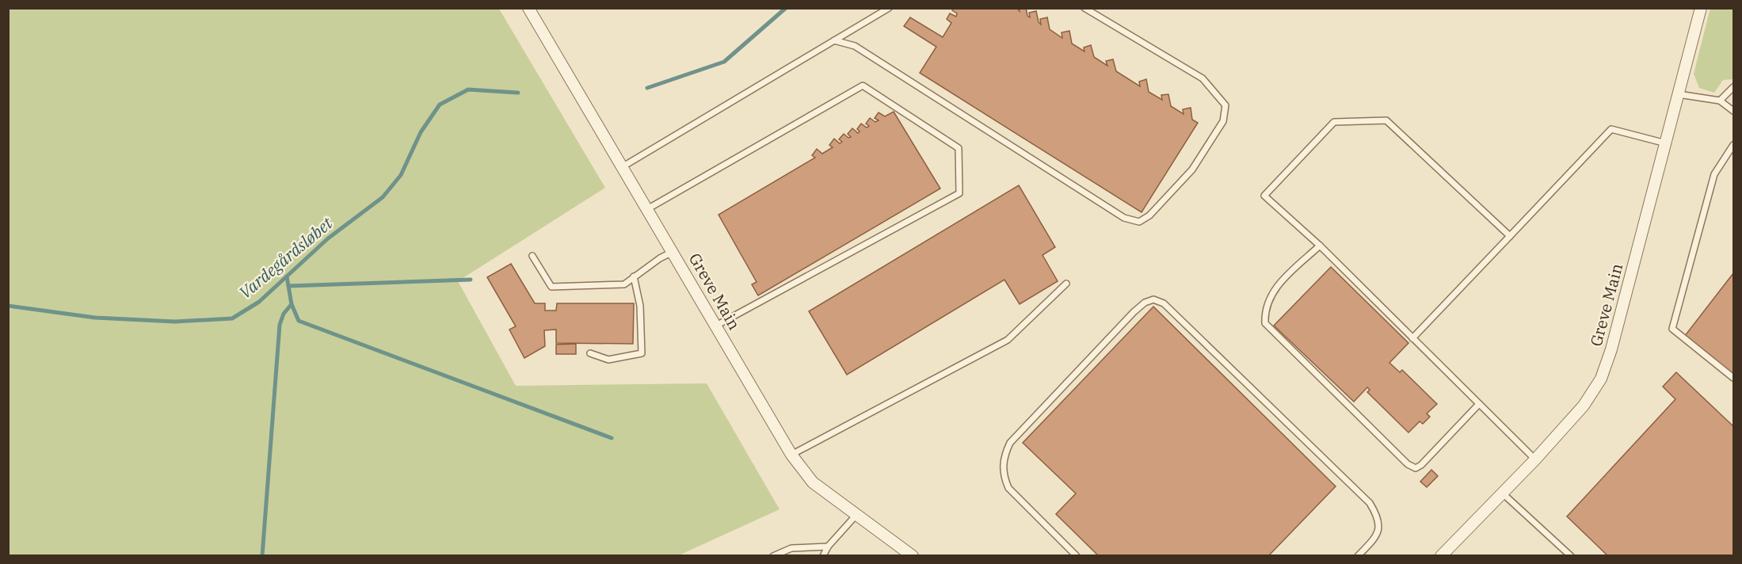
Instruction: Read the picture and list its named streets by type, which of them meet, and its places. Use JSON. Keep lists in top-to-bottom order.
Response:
{
  "streets": {
    "street": ["Greve Main"]
  },
  "water": ["Vardegårdsløbet"]
}
